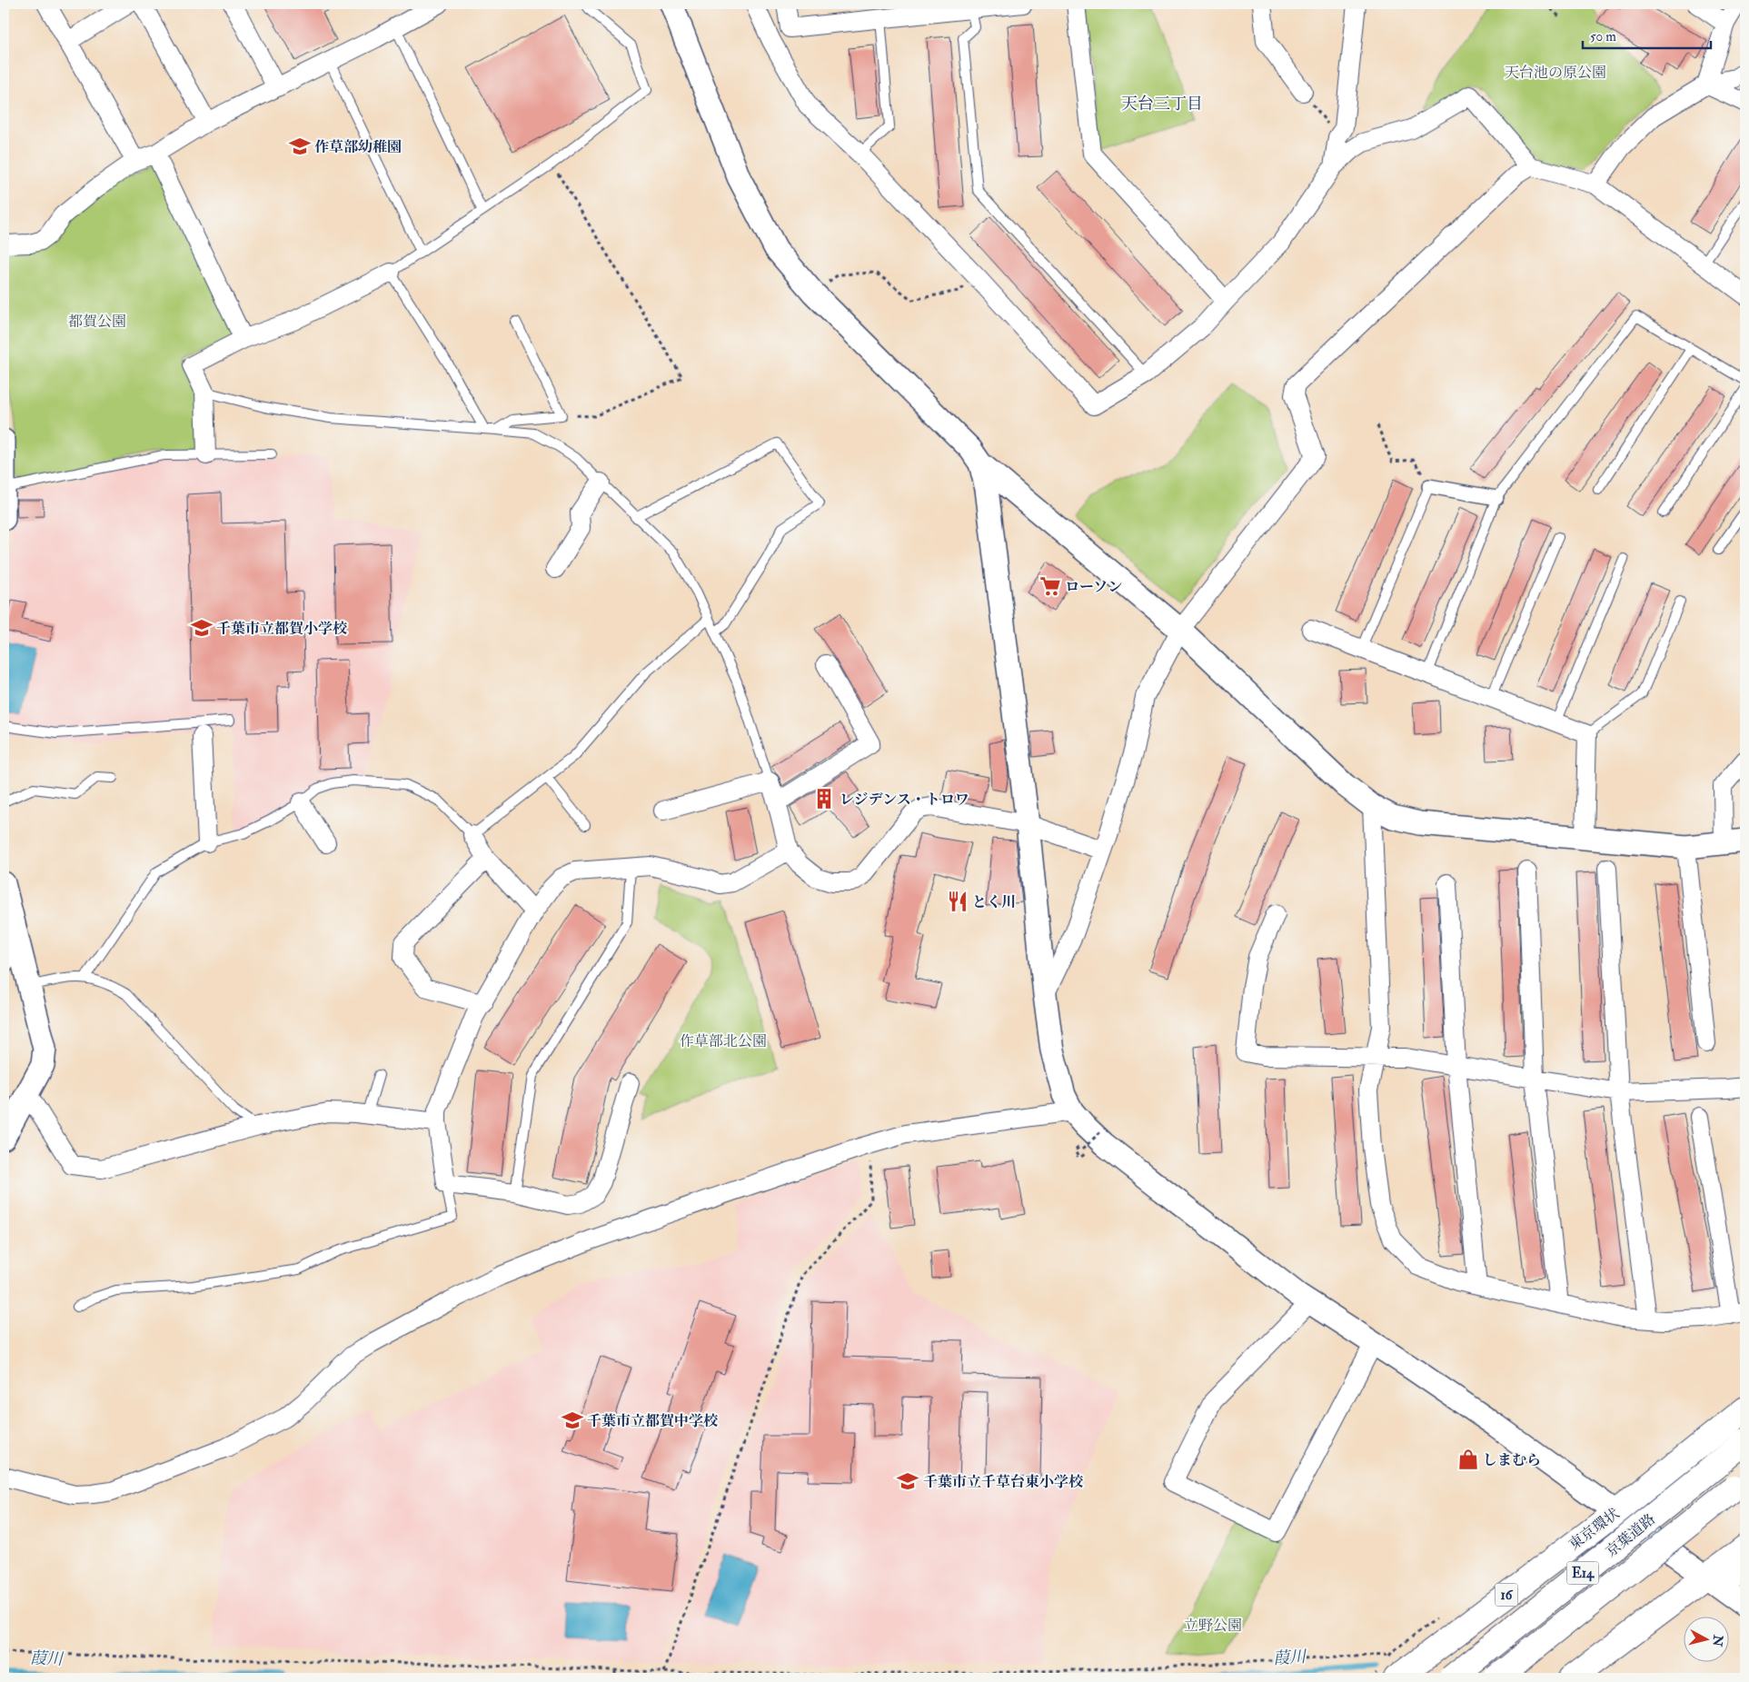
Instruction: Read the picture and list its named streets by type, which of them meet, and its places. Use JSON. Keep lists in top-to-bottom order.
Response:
{
  "streets": {
    "highway": [
      "東京環状",
      "京葉道路",
      "E14",
      "16"
    ]
  },
  "districts": ["天台三丁目"],
  "water": ["葭川"],
  "parks": [
    "天台池の原公園",
    "都賀公園",
    "作草部北公園",
    "立野公園"
  ],
  "places": {
    "school or university": [
      "作草部幼稚園",
      "千葉市立都賀小学校",
      "千葉市立都賀中学校",
      "千葉市立千草台東小学校"
    ],
    "supermarket": ["ローソン"],
    "building": ["レジデンス・トロワ"],
    "restaurant": ["とく川"],
    "shop": ["しまむら"]
  },
  "scale_bar": "50 m",
  "north": "right"
}
